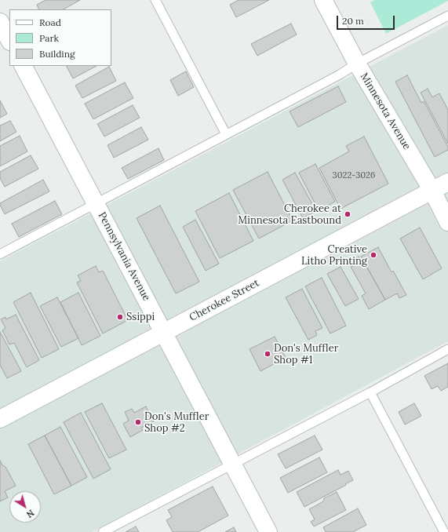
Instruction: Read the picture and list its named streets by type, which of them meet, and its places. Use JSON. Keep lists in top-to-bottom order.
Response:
{
  "streets": {
    "street": ["Minnesota Avenue", "Pennsylvania Avenue", "Cherokee Street"]
  },
  "crossings": [
    ["Minnesota Avenue", "Cherokee Street"],
    ["Pennsylvania Avenue", "Cherokee Street"]
  ],
  "places": [
    "Cherokee at Minnesota Eastbound",
    "Creative Litho Printing",
    "Ssippi",
    "Don's Muffler Shop #1",
    "Don's Muffler Shop #2"
  ],
  "house_numbers": ["3022-3026"],
  "legend": ["Road", "Park", "Building"],
  "scale_bar": "20 m",
  "north": "bottom right"
}
